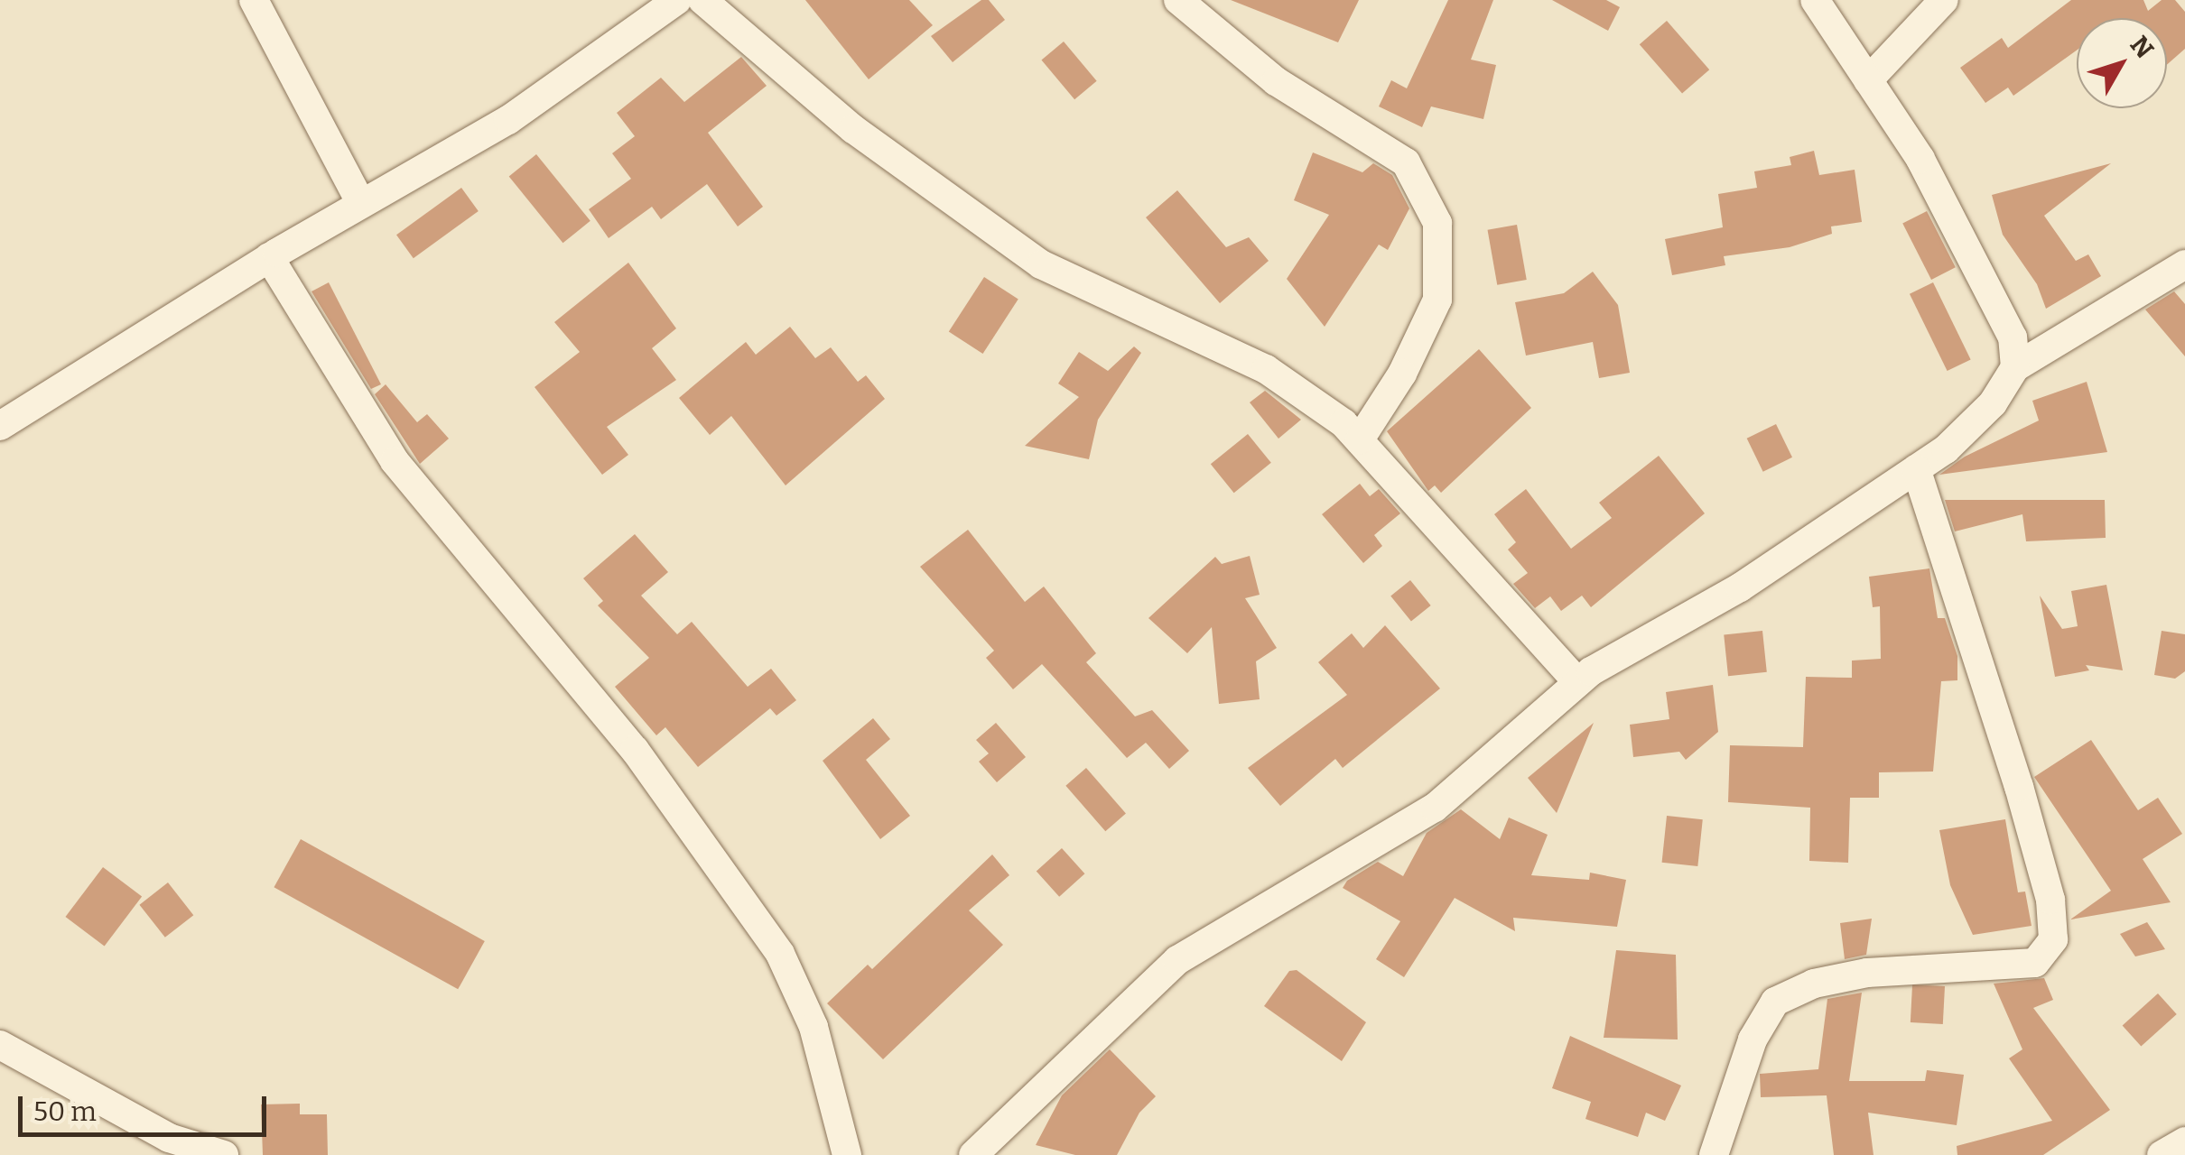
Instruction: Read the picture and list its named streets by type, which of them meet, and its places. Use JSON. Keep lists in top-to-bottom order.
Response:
{
  "scale_bar": "50 m",
  "north": "top right"
}
